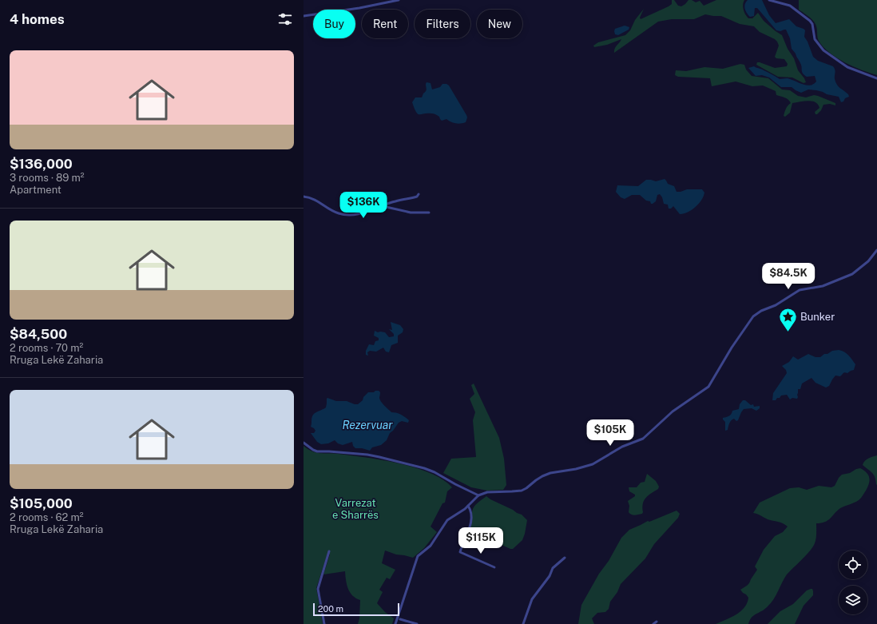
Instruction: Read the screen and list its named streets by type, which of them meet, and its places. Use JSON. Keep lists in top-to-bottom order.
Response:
{
  "water": ["Rezervuar"],
  "parks": ["Varrezat e Sharrës"],
  "places": {
    "place": ["Bunker"]
  },
  "scale_bar": "200 m",
  "page": {
    "heading": "4 homes",
    "chip": [
      "Buy",
      "Rent",
      "Filters",
      "New"
    ],
    "list": [
      {
        "name": "$136,000",
        "note": "3 rooms · 89 m² · Apartment"
      },
      {
        "name": "$84,500",
        "note": "2 rooms · 70 m² · Rruga Lekë Zaharia"
      },
      {
        "name": "$105,000",
        "note": "2 rooms · 62 m² · Rruga Lekë Zaharia"
      }
    ],
    "price": [
      "$136K",
      "$84.5K",
      "$105K",
      "$115K"
    ],
    "scale": "200 m"
  }
}
